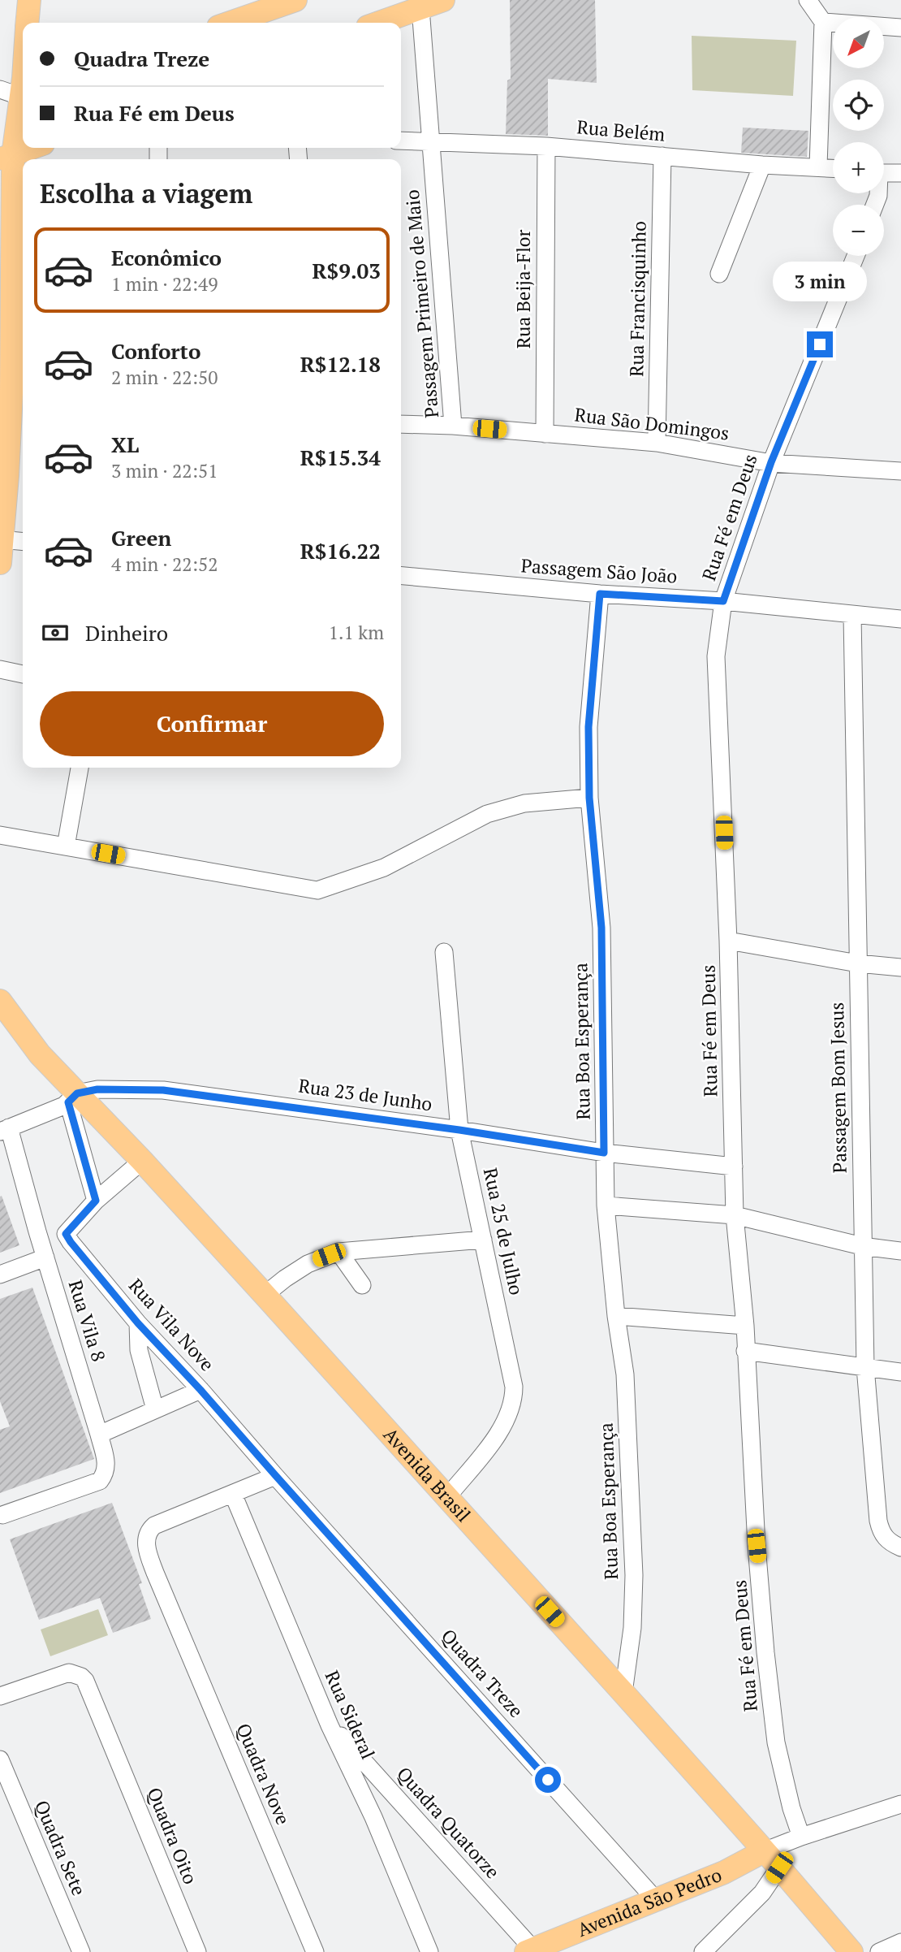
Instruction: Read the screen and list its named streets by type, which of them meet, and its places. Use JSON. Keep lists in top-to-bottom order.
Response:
{
  "streets": {
    "main road": ["Avenida Brasil", "Avenida São Pedro"],
    "street": [
      "Rua Belém",
      "Rua Beija-Flor",
      "Rua Francisquinho",
      "Passagem Primeiro de Maio",
      "Rua São Domingos",
      "Rua Fé em Deus",
      "Passagem São João",
      "Rua Boa Esperança",
      "Passagem Bom Jesus",
      "Rua 23 de Junho",
      "Rua 25 de Julho",
      "Rua Vila 8",
      "Rua Vila Nove",
      "Quadra Treze",
      "Rua Sideral",
      "Quadra Nove",
      "Quadra Quatorze",
      "Quadra Oito",
      "Quadra Sete"
    ]
  },
  "crossings": [
    ["Rua Belém", "Rua Beija-Flor"],
    ["Rua Belém", "Rua Francisquinho"],
    ["Rua Belém", "Passagem Primeiro de Maio"],
    ["Rua Beija-Flor", "Rua São Domingos"],
    ["Rua Francisquinho", "Rua São Domingos"],
    ["Passagem Primeiro de Maio", "Rua São Domingos"],
    ["Rua São Domingos", "Rua Fé em Deus"],
    ["Rua Fé em Deus", "Passagem São João"],
    ["Rua Fé em Deus", "Rua 23 de Junho"],
    ["Passagem São João", "Rua Boa Esperança"],
    ["Passagem São João", "Passagem Bom Jesus"],
    ["Rua Boa Esperança", "Rua 23 de Junho"],
    ["Rua Boa Esperança", "Avenida Brasil"],
    ["Rua 23 de Junho", "Rua 25 de Julho"],
    ["Rua 23 de Junho", "Rua Vila 8"],
    ["Rua 23 de Junho", "Avenida Brasil"],
    ["Rua 25 de Julho", "Avenida Brasil"],
    ["Rua Vila Nove", "Quadra Treze"],
    ["Rua Vila Nove", "Quadra Nove"],
    ["Avenida Brasil", "Avenida São Pedro"],
    ["Quadra Treze", "Quadra Nove"],
    ["Quadra Treze", "Avenida São Pedro"],
    ["Rua Sideral", "Quadra Nove"],
    ["Rua Sideral", "Quadra Quatorze"],
    ["Quadra Quatorze", "Avenida São Pedro"]
  ],
  "north": "bottom left",
  "page": {
    "map_buttons": ["+", "−"],
    "banner": ["Quadra Treze", "Rua Fé em Deus"],
    "heading": "Escolha a viagem",
    "list": [
      {
        "name": "Econômico",
        "note": "1 min · 22:49",
        "value": "R$9.03"
      },
      {
        "name": "Conforto",
        "note": "2 min · 22:50",
        "value": "R$12.18"
      },
      {
        "name": "XL",
        "note": "3 min · 22:51",
        "value": "R$15.34"
      },
      {
        "name": "Green",
        "note": "4 min · 22:52",
        "value": "R$16.22"
      }
    ],
    "bubble": "3 min",
    "pay": ["Dinheiro", "1.1 km"],
    "buttons": "Confirmar"
  }
}
